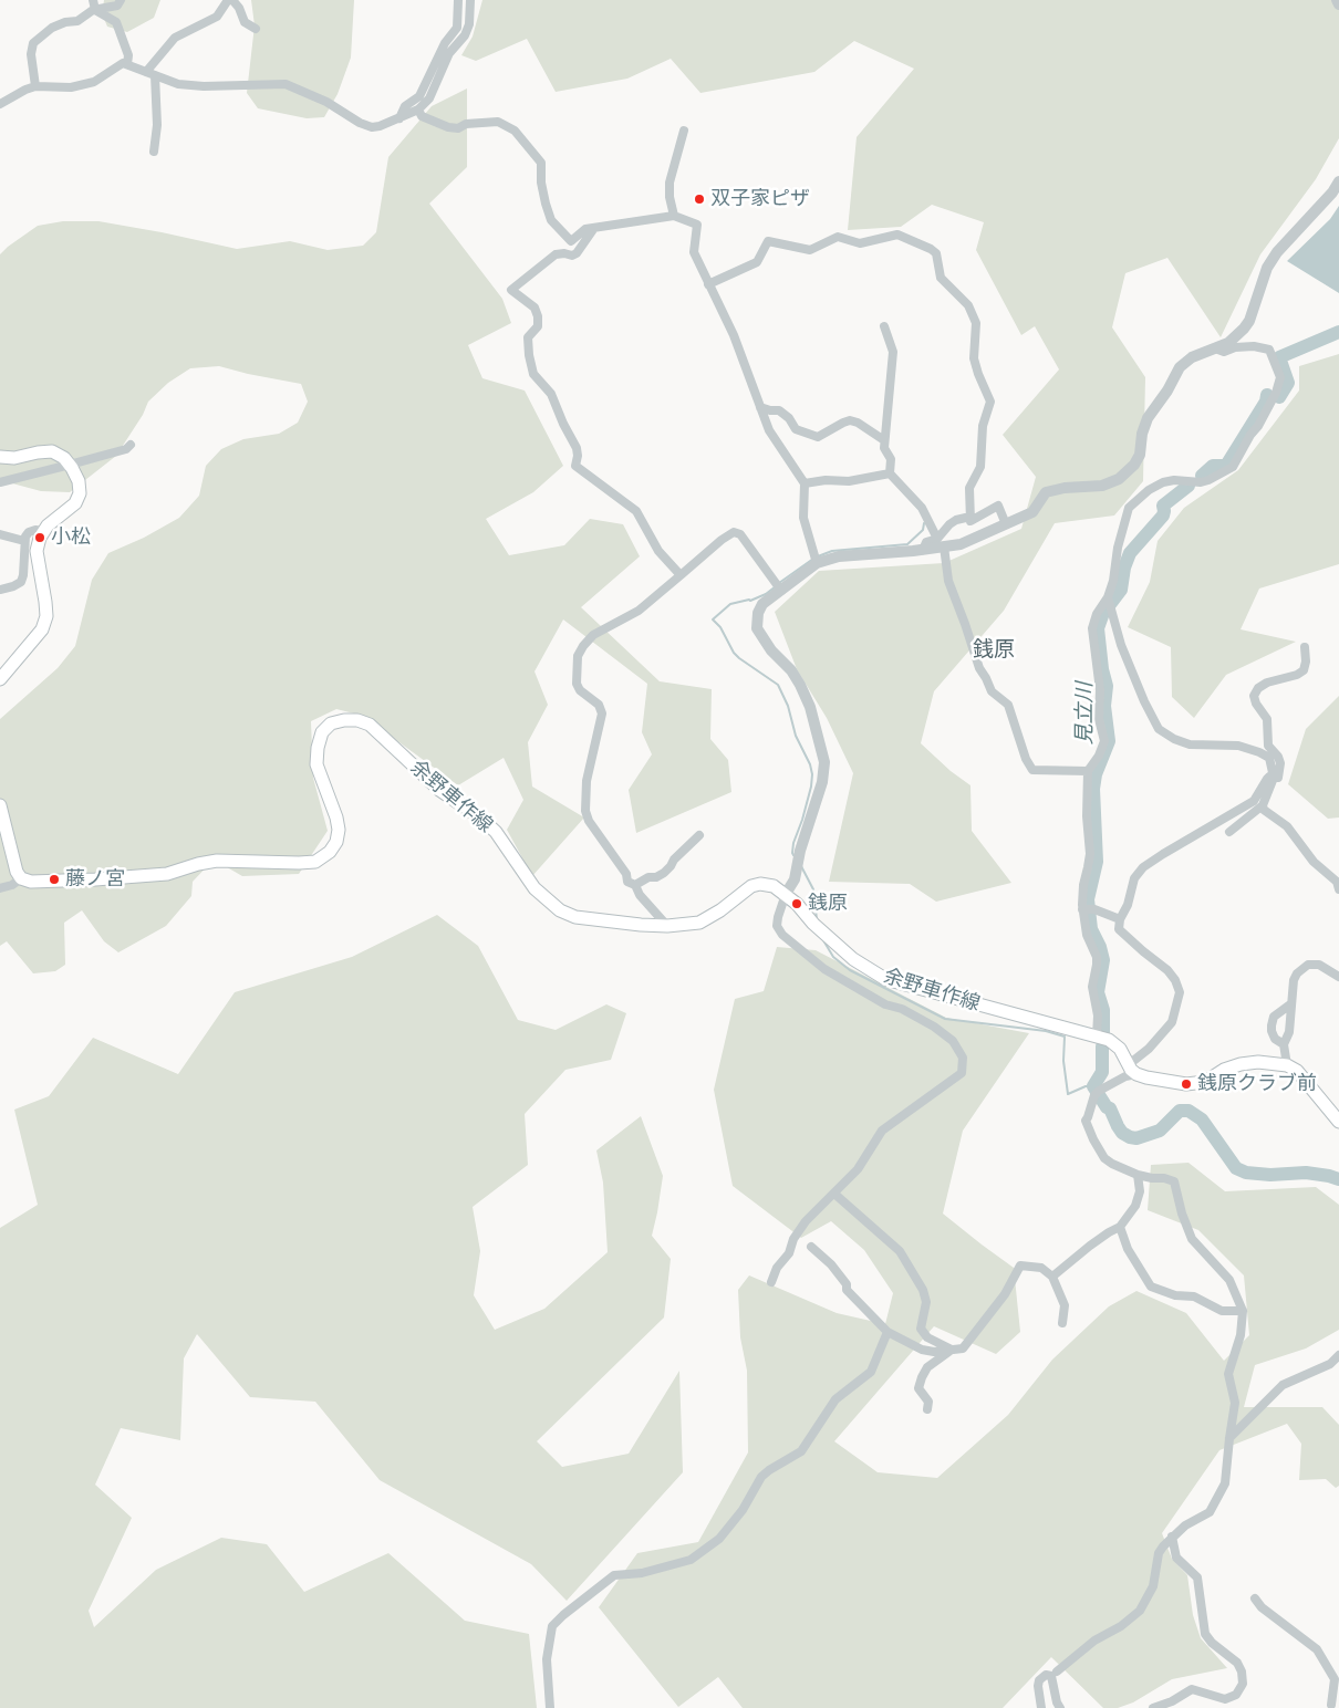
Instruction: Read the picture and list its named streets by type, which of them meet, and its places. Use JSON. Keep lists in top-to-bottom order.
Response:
{
  "streets": {
    "main road": ["余野車作線"]
  },
  "districts": ["銭原"],
  "water": ["見立川"],
  "places": [
    "双子家ピザ",
    "小松",
    "藤ノ宮",
    "銭原",
    "銭原クラブ前"
  ]
}
